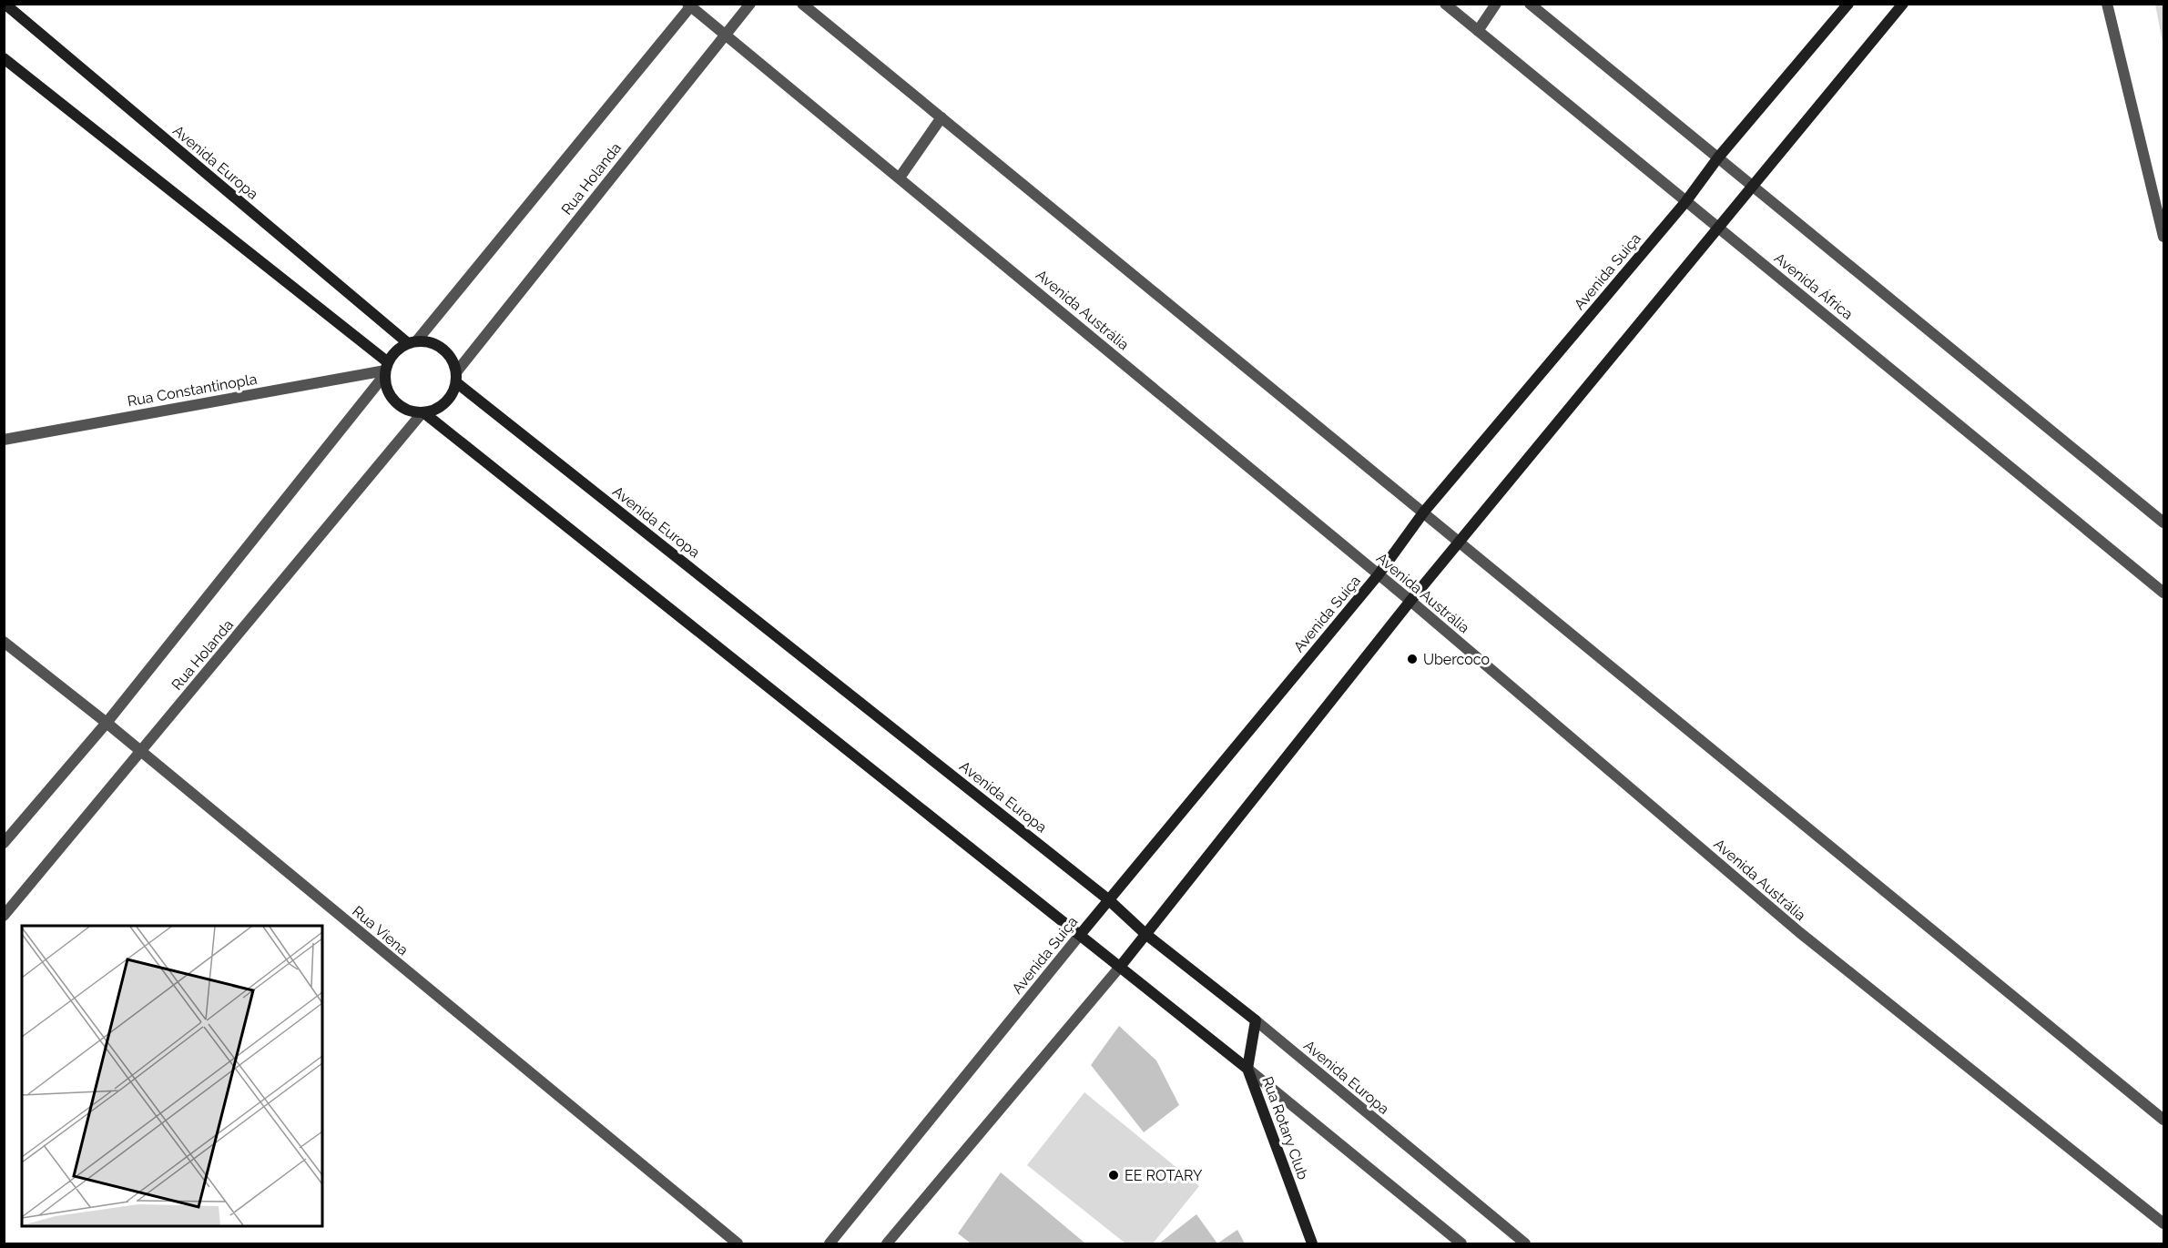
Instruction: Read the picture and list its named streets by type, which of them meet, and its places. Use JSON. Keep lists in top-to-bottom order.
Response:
{
  "streets": {
    "main road": ["Avenida Europa", "Avenida Suiça", "Rua Rotary Club"],
    "street": [
      "Rua Holanda",
      "Avenida África",
      "Avenida Austrália",
      "Rua Constantinopla",
      "Rua Viena"
    ]
  },
  "crossings": [
    ["Avenida Europa", "Rua Holanda"],
    ["Avenida Europa", "Avenida Suiça"],
    ["Avenida Europa", "Rua Constantinopla"],
    ["Avenida Europa", "Rua Rotary Club"],
    ["Rua Holanda", "Avenida Austrália"],
    ["Rua Holanda", "Rua Constantinopla"],
    ["Rua Holanda", "Rua Viena"],
    ["Avenida Suiça", "Avenida África"],
    ["Avenida Suiça", "Avenida Austrália"]
  ],
  "places": ["Ubercoco", "EE ROTARY"]
}
